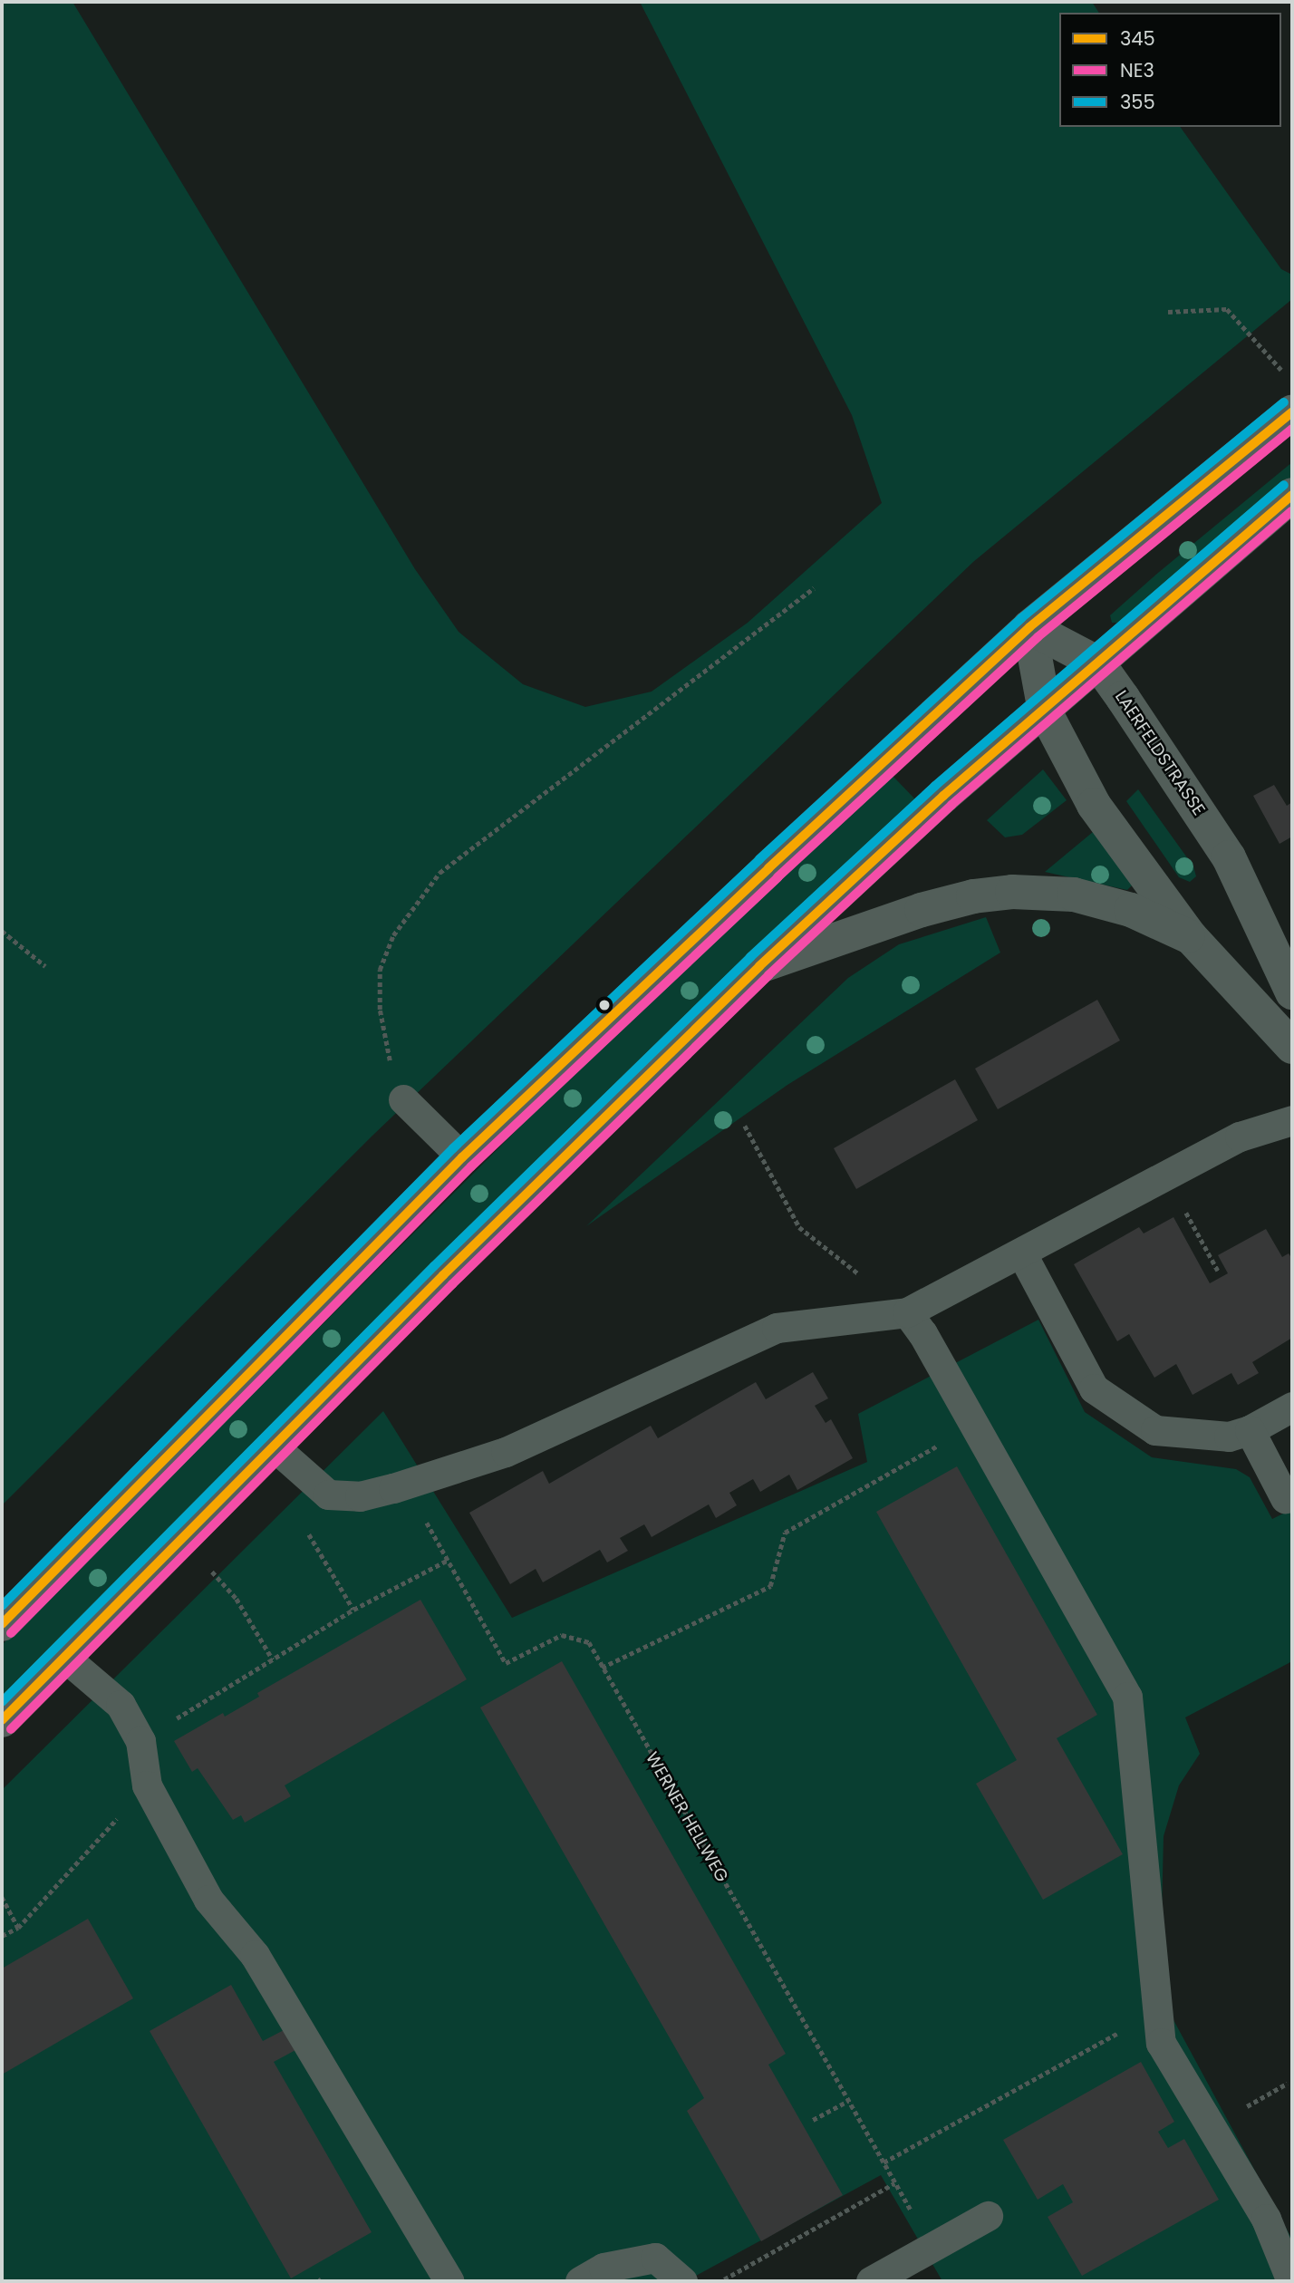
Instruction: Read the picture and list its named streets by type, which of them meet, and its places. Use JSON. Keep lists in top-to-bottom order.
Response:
{
  "streets": {
    "street": ["LAERFELDSTRASSE"],
    "path": ["WERNER HELLWEG"]
  },
  "lines": ["transit line 355", "transit line 345", "transit line NE3"],
  "legend": ["345", "NE3", "355"]
}
